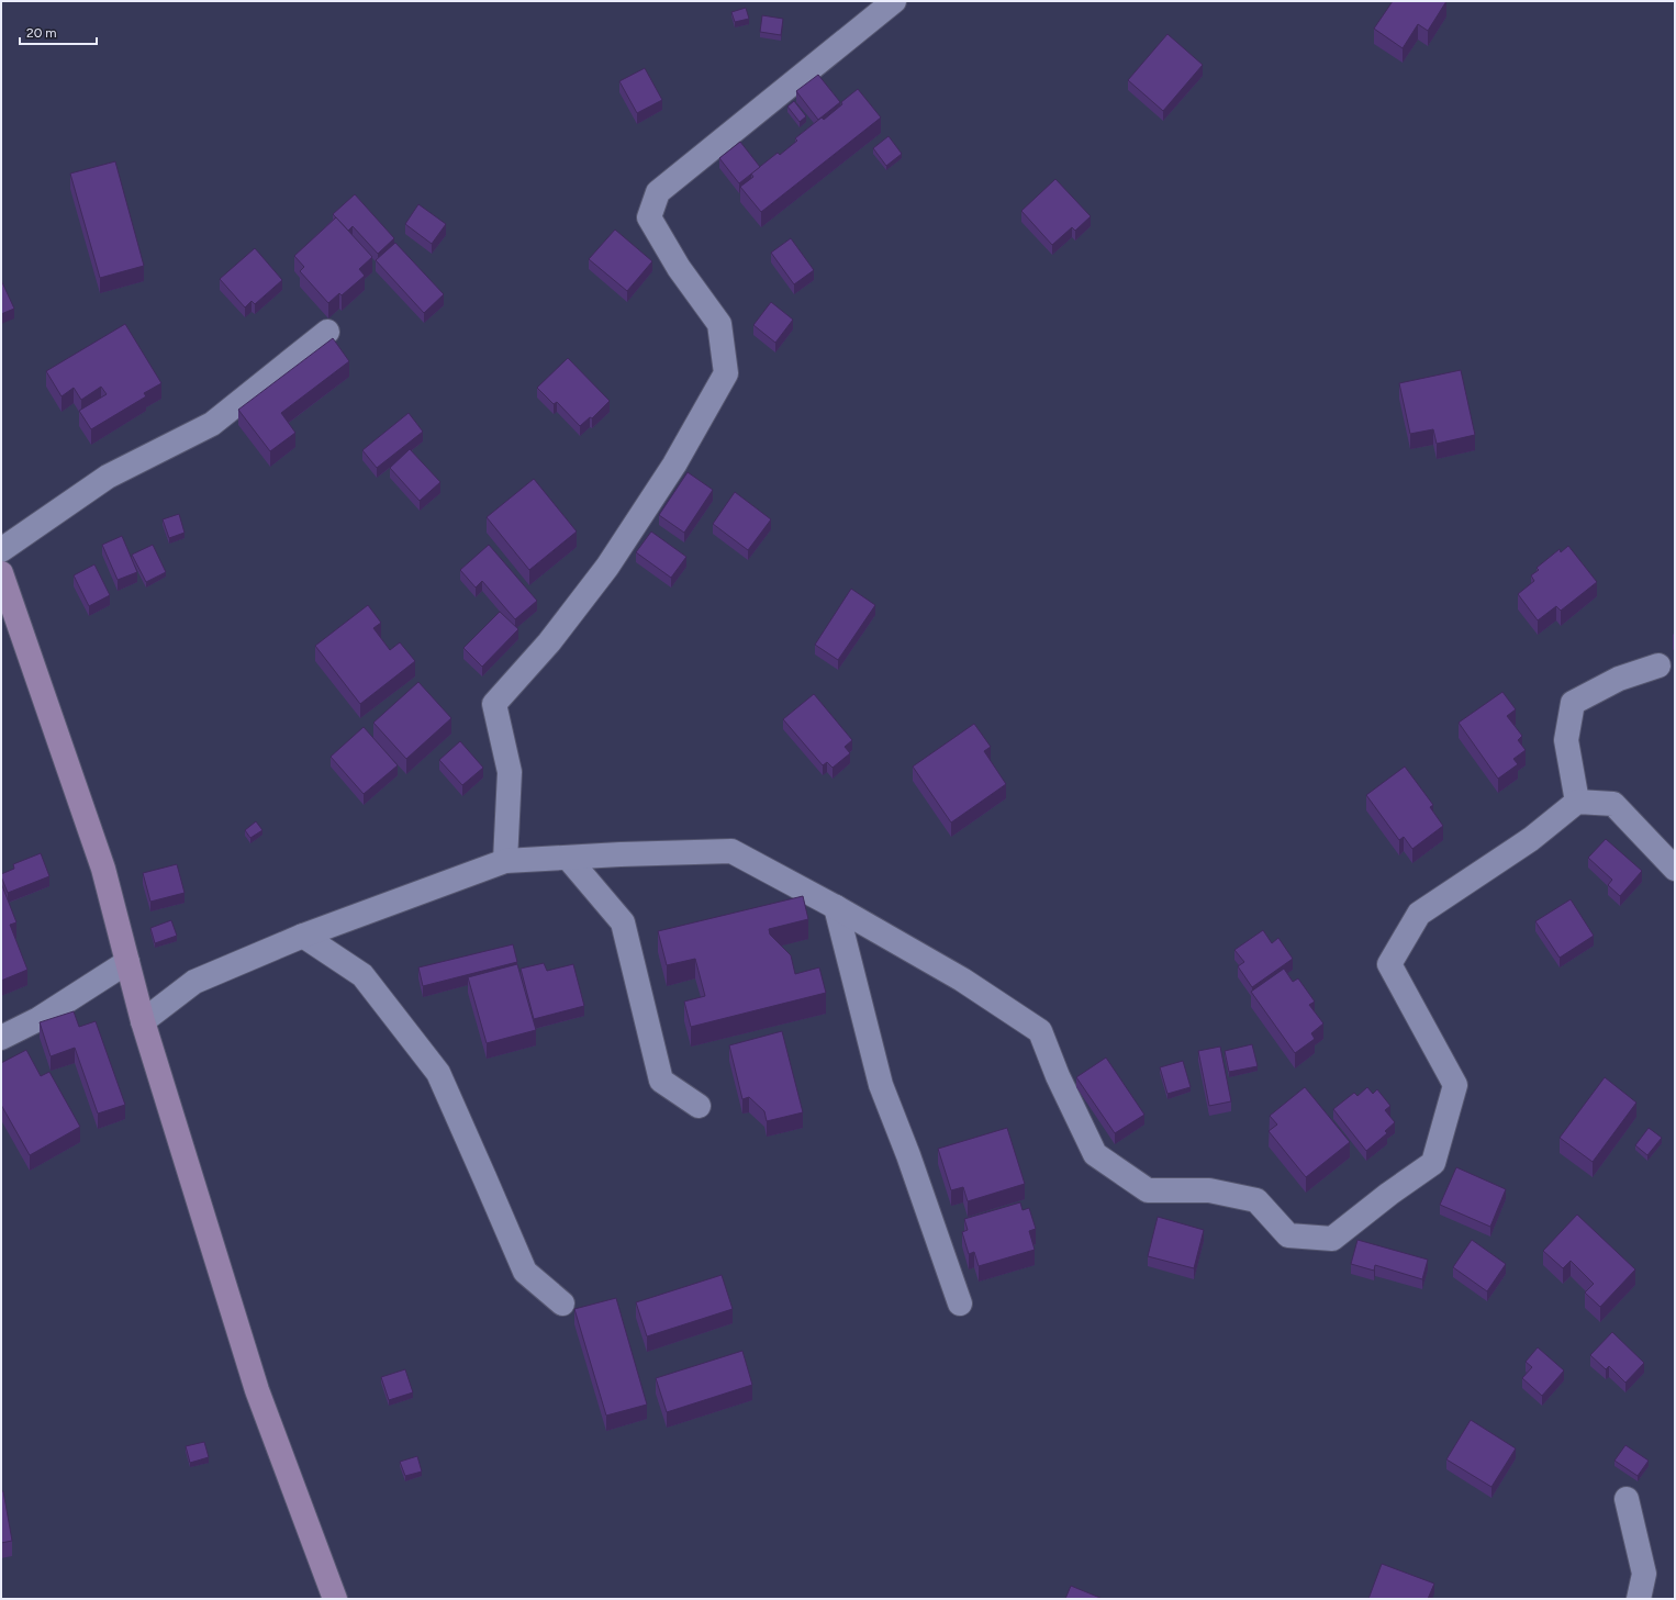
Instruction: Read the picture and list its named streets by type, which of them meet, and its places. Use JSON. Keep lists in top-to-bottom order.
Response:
{
  "scale_bar": "20 m"
}
